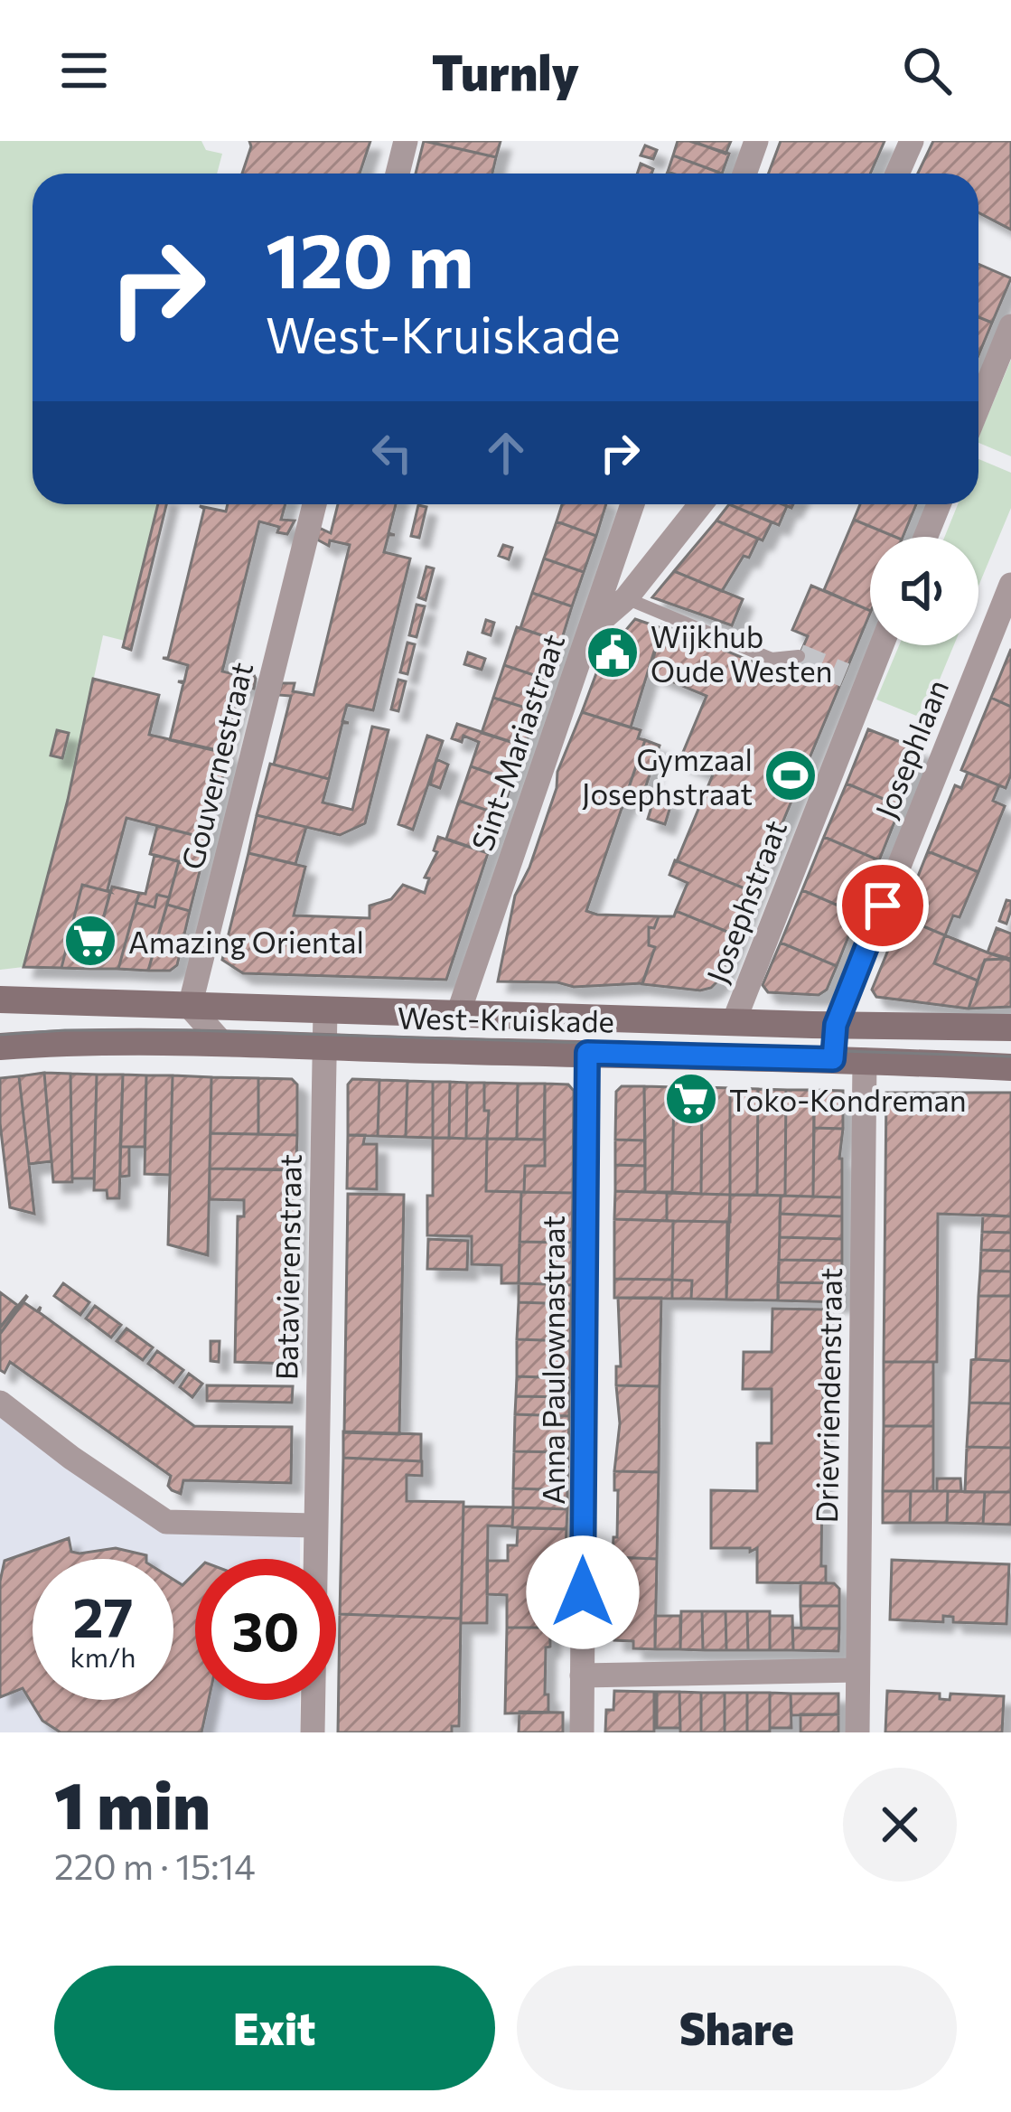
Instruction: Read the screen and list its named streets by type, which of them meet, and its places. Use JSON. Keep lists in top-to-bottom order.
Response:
{
  "streets": {
    "street": [
      "Sint-Mariastraat",
      "Josephlaan",
      "Gouvernestraat",
      "Josephstraat",
      "West-Kruiskade",
      "Batavierenstraat",
      "Anna Paulownastraat",
      "Drievriendenstraat"
    ]
  },
  "crossings": [
    ["Sint-Mariastraat", "West-Kruiskade"],
    ["Josephlaan", "West-Kruiskade"],
    ["Gouvernestraat", "West-Kruiskade"],
    ["Josephstraat", "West-Kruiskade"],
    ["West-Kruiskade", "Batavierenstraat"],
    ["West-Kruiskade", "Anna Paulownastraat"],
    ["West-Kruiskade", "Drievriendenstraat"]
  ],
  "places": {
    "public building": ["Wijkhub Oude Westen"],
    "sports": ["Gymzaal Josephstraat"],
    "supermarket": ["Amazing Oriental", "Toko-Kondreman"]
  },
  "page": {
    "header": "Turnly",
    "turn": ["120 m", "West-Kruiskade"],
    "speed": "27 km/h",
    "limit": "30",
    "heading": ["1 min", "220 m · 15:14"],
    "buttons": ["Exit", "Share"]
  }
}
